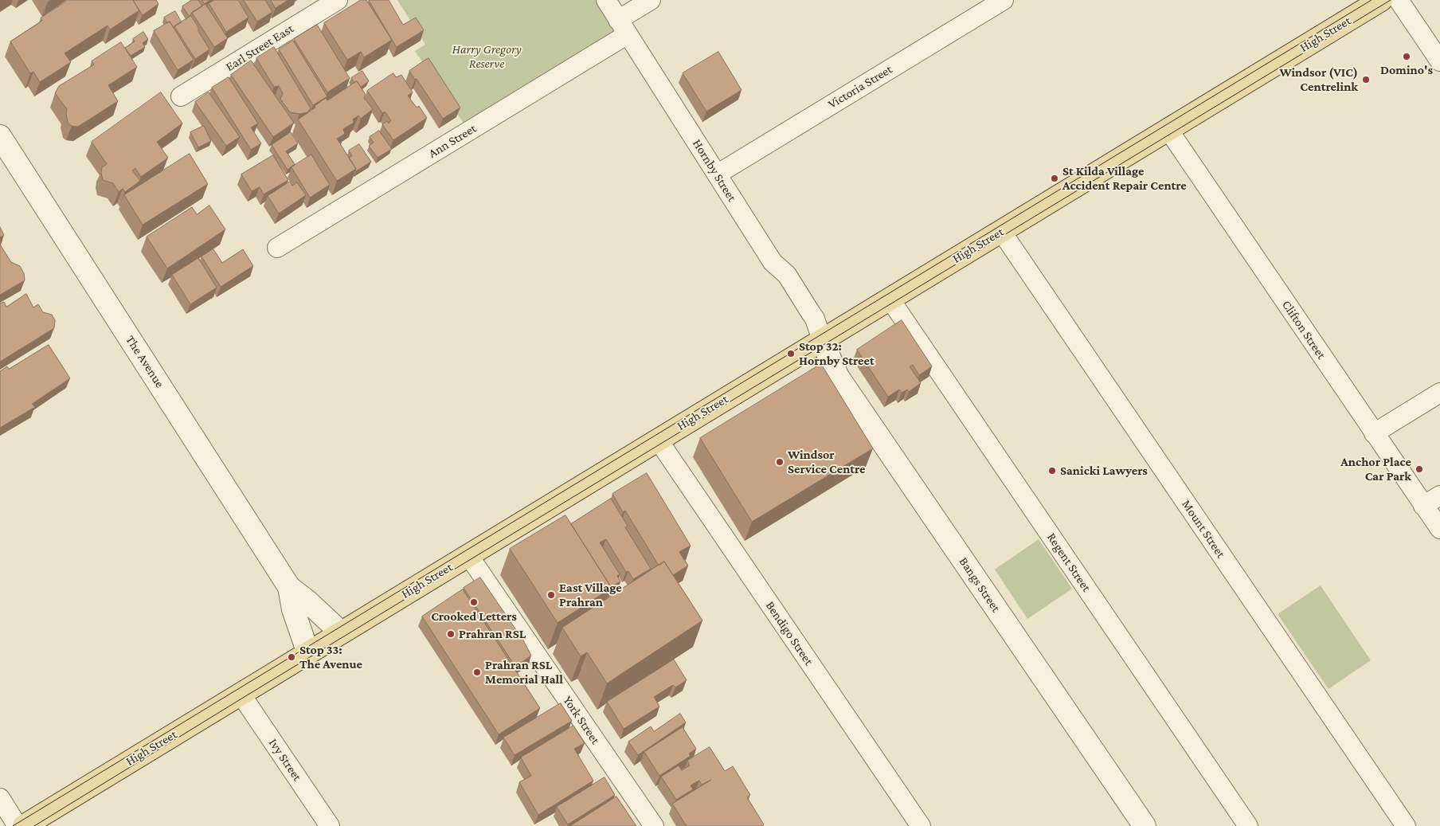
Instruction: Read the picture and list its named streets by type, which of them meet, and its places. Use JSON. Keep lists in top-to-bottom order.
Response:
{
  "streets": {
    "main road": ["High Street"],
    "street": [
      "Earl Street East",
      "Victoria Street",
      "Ann Street",
      "Hornby Street",
      "Clifton Street",
      "The Avenue",
      "Mount Street",
      "Regent Street",
      "Bangs Street",
      "Bendigo Street",
      "York Street",
      "Ivy Street"
    ]
  },
  "crossings": [
    ["High Street", "Hornby Street"],
    ["High Street", "Clifton Street"],
    ["High Street", "The Avenue"],
    ["High Street", "Mount Street"],
    ["High Street", "Regent Street"],
    ["High Street", "Bangs Street"],
    ["High Street", "Bendigo Street"],
    ["High Street", "York Street"],
    ["High Street", "Ivy Street"],
    ["Victoria Street", "Hornby Street"],
    ["Ann Street", "Hornby Street"],
    ["Hornby Street", "Bangs Street"]
  ],
  "parks": ["Harry Gregory Reserve"],
  "places": [
    "Domino's",
    "Windsor (VIC) Centrelink",
    "St Kilda Village Accident Repair Centre",
    "Stop 32: Hornby Street",
    "Windsor Service Centre",
    "Anchor Place Car Park",
    "Sanicki Lawyers",
    "East Village Prahran",
    "Crooked Letters",
    "Prahran RSL",
    "Stop 33: The Avenue",
    "Prahran RSL Memorial Hall"
  ]
}
